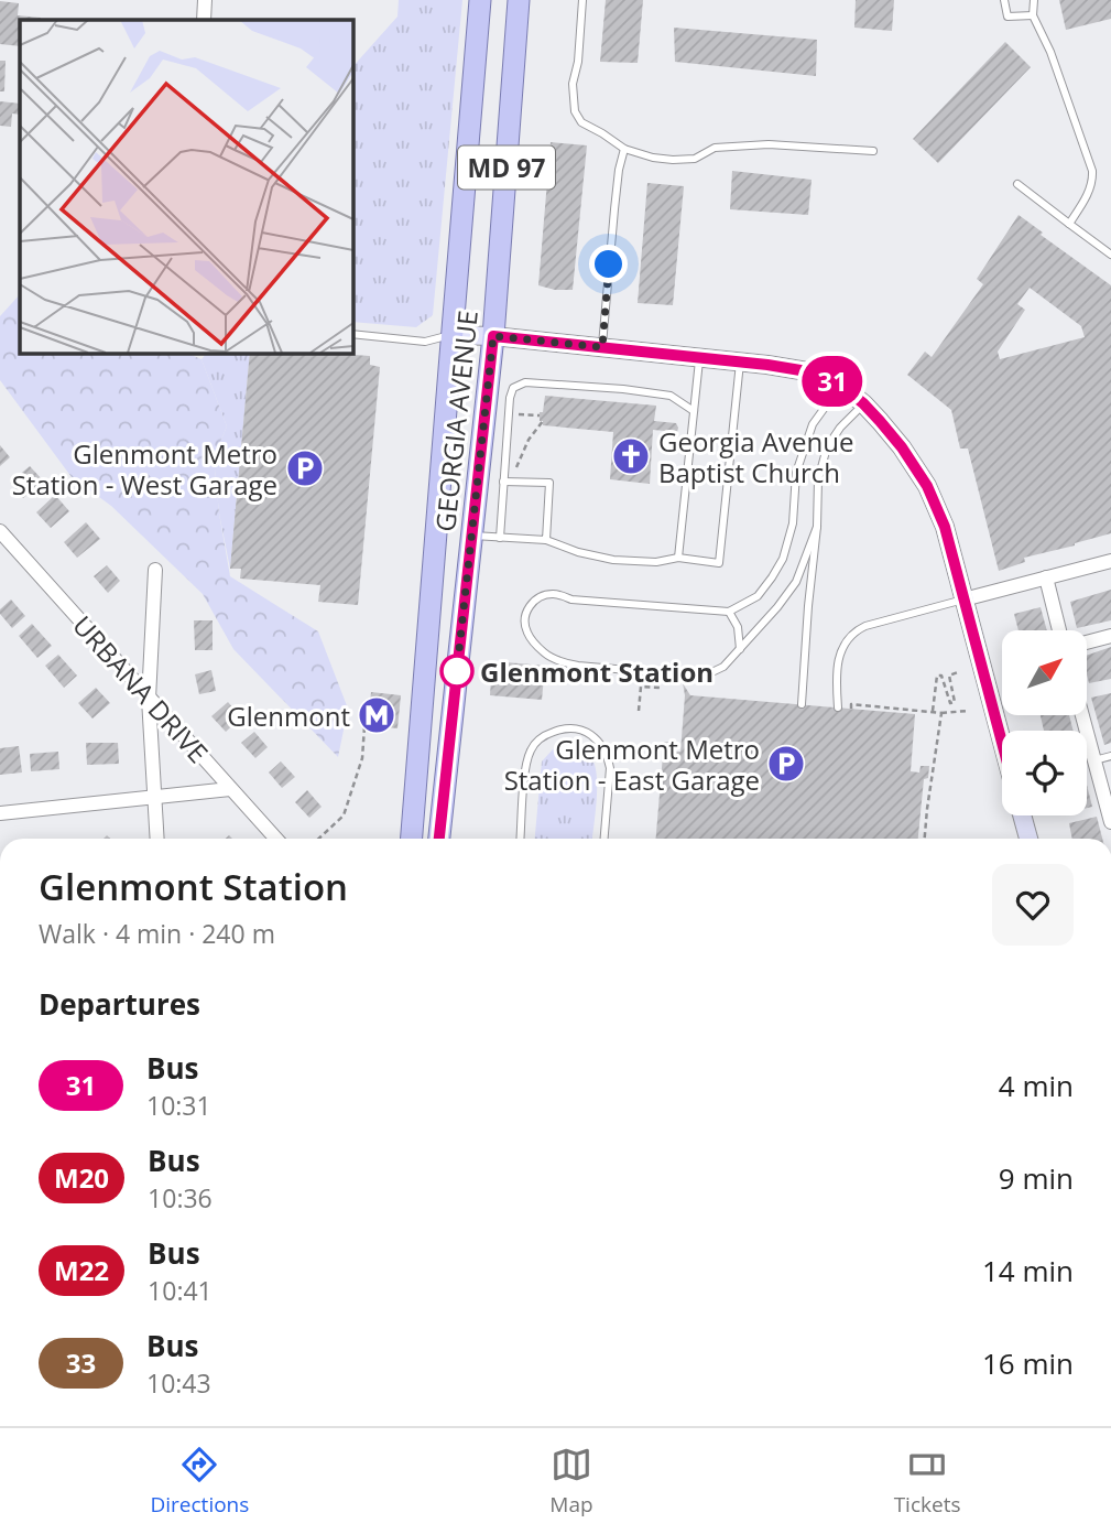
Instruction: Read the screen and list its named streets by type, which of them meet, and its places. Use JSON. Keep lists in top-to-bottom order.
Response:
{
  "streets": {
    "main road": ["MD 97", "GEORGIA AVENUE"],
    "street": ["URBANA DRIVE"]
  },
  "places": {
    "church": ["Georgia Avenue Baptist Church"],
    "parking": ["Glenmont Metro Station - West Garage", "Glenmont Metro Station - East Garage"],
    "other": ["Glenmont Station"],
    "metro station": ["Glenmont"]
  },
  "lines": ["bus line 31"],
  "north": "top right",
  "page": {
    "on_map": "31",
    "heading": [
      ["Glenmont Station", "Walk · 4 min · 240 m"],
      "Departures"
    ],
    "list": [
      {
        "mark": "31",
        "name": "Bus",
        "note": "10:31",
        "value": "4 min"
      },
      {
        "mark": "M20",
        "name": "Bus",
        "note": "10:36",
        "value": "9 min"
      },
      {
        "mark": "M22",
        "name": "Bus",
        "note": "10:41",
        "value": "14 min"
      },
      {
        "mark": "33",
        "name": "Bus",
        "note": "10:43",
        "value": "16 min"
      }
    ],
    "tabs": ["Directions", "Map", "Tickets"]
  }
}
